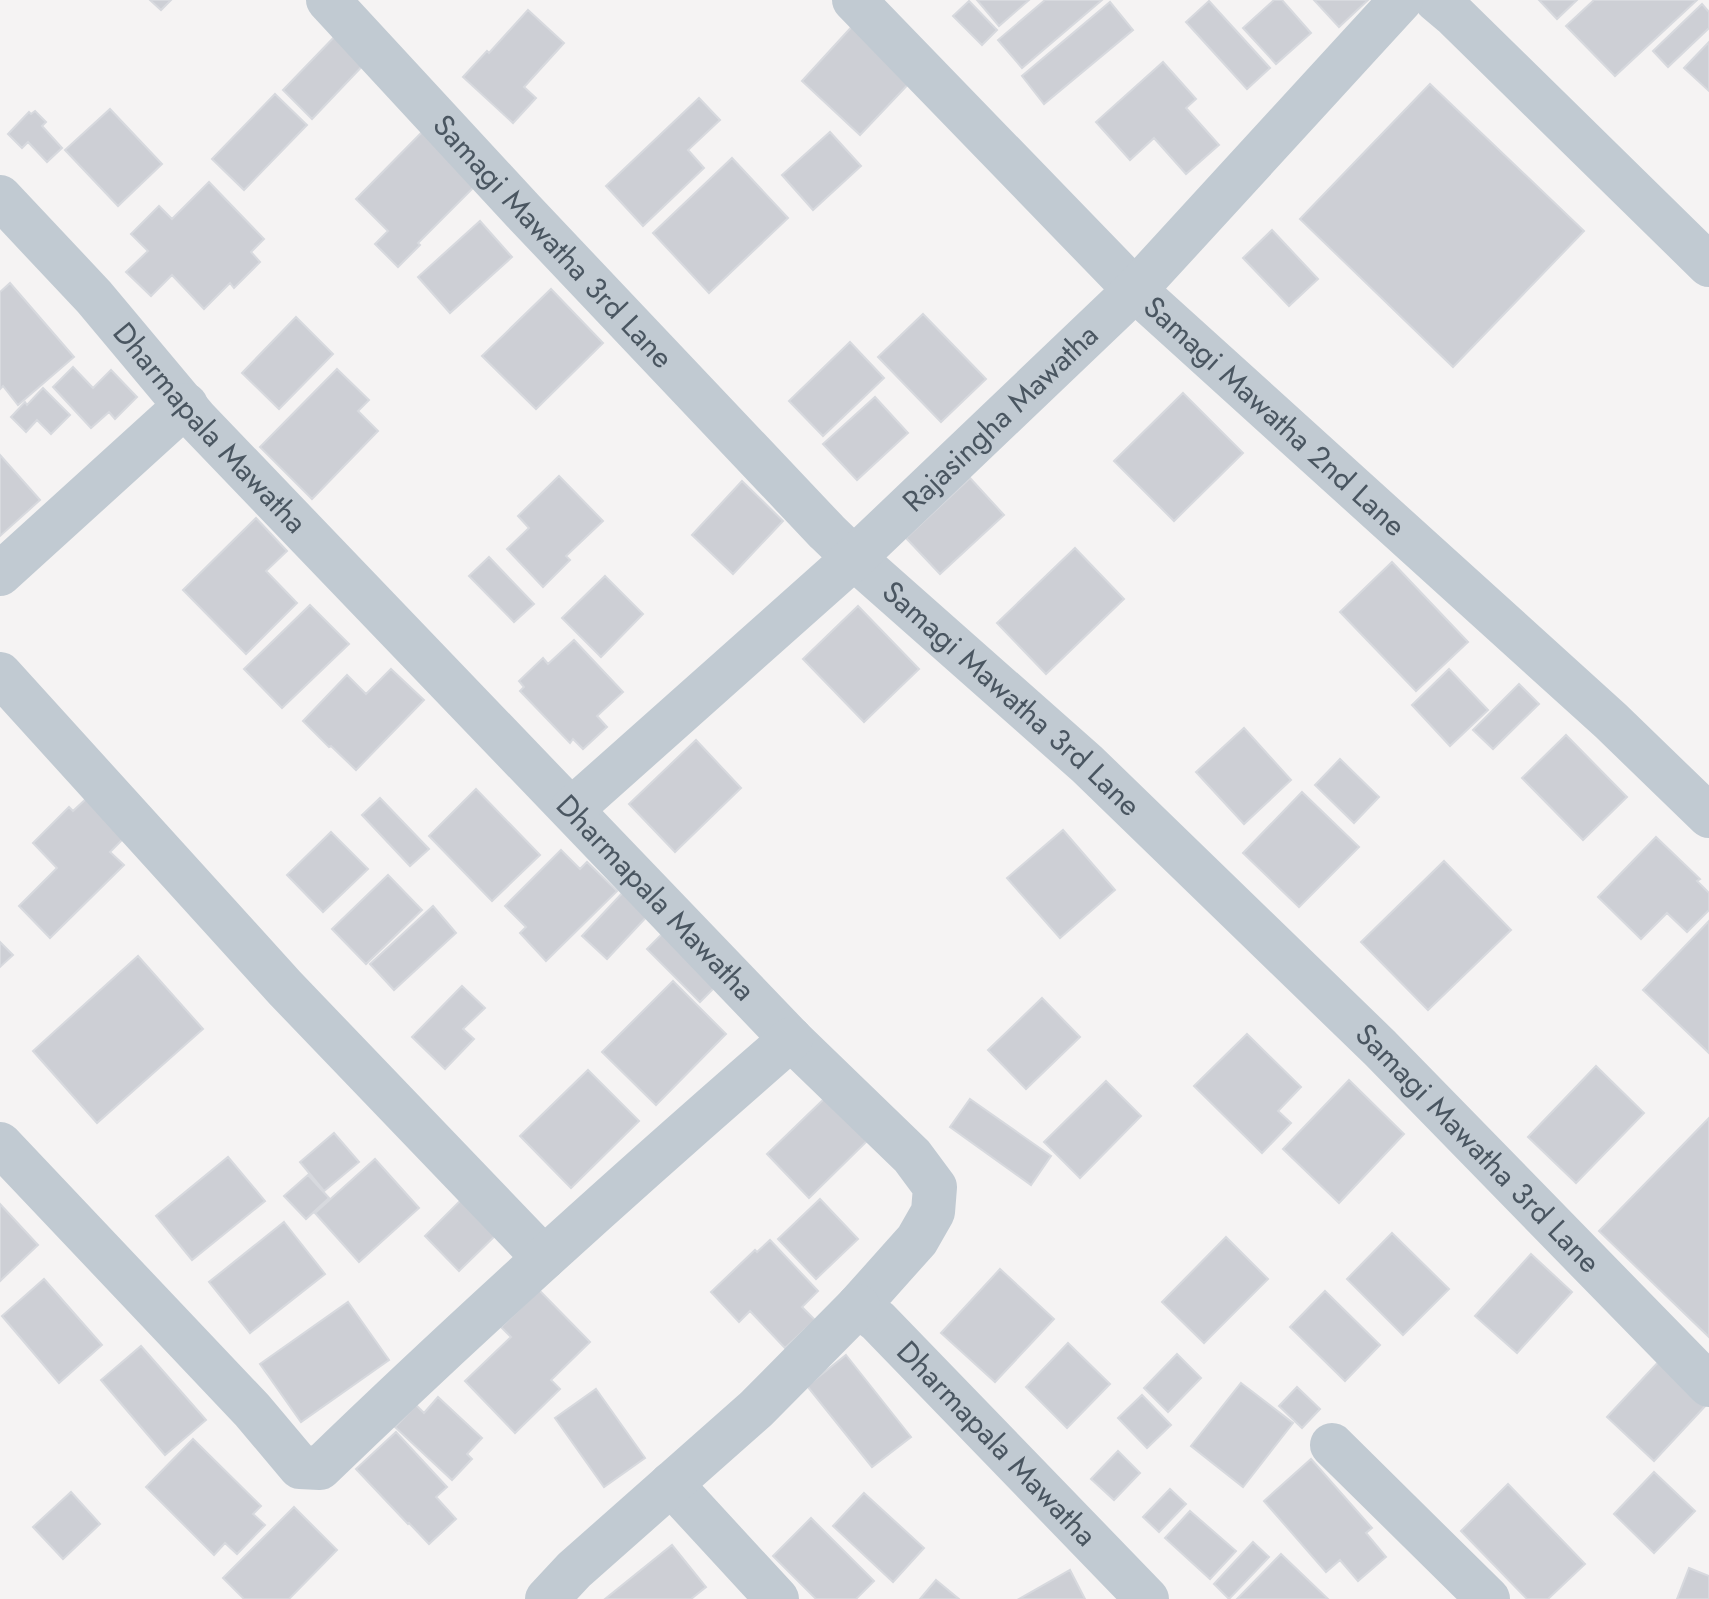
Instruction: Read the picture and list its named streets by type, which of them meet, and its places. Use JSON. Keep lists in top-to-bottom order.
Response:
{
  "streets": {
    "street": [
      "Samagi Mawatha 3rd Lane",
      "Samagi Mawatha 2nd Lane",
      "Rajasingha Mawatha",
      "Dharmapala Mawatha"
    ]
  },
  "crossings": [
    ["Samagi Mawatha 3rd Lane", "Rajasingha Mawatha"],
    ["Samagi Mawatha 2nd Lane", "Rajasingha Mawatha"],
    ["Rajasingha Mawatha", "Dharmapala Mawatha"]
  ]
}
